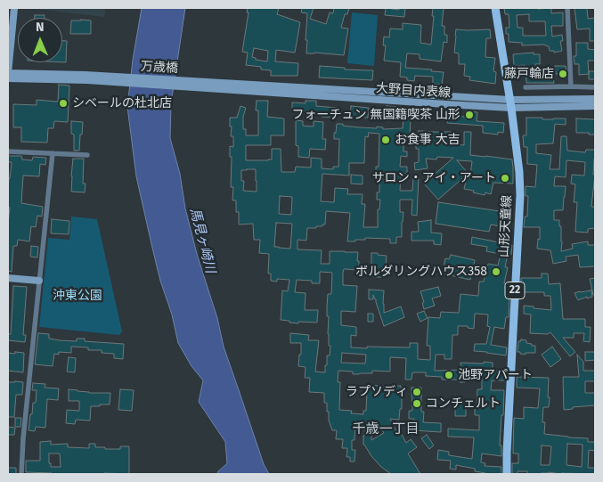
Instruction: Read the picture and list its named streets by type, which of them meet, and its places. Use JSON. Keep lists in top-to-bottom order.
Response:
{
  "streets": {
    "main road": [
      "万歳橋",
      "大野目内表線",
      "山形天童線",
      "22"
    ]
  },
  "crossings": [
    ["万歳橋", "大野目内表線"],
    ["大野目内表線", "山形天童線"]
  ],
  "districts": ["千歳一丁目"],
  "water": ["馬見ヶ崎川"],
  "parks": ["沖東公園"],
  "places": [
    "藤戸輪店",
    "シベールの杜北店",
    "フォーチュン 無国籍喫茶 山形",
    "お食事 大吉",
    "サロン・アイ・アート",
    "ボルダリングハウス358",
    "池野アパート",
    "ラプソディ",
    "コンチェルト"
  ],
  "north": "top"
}
